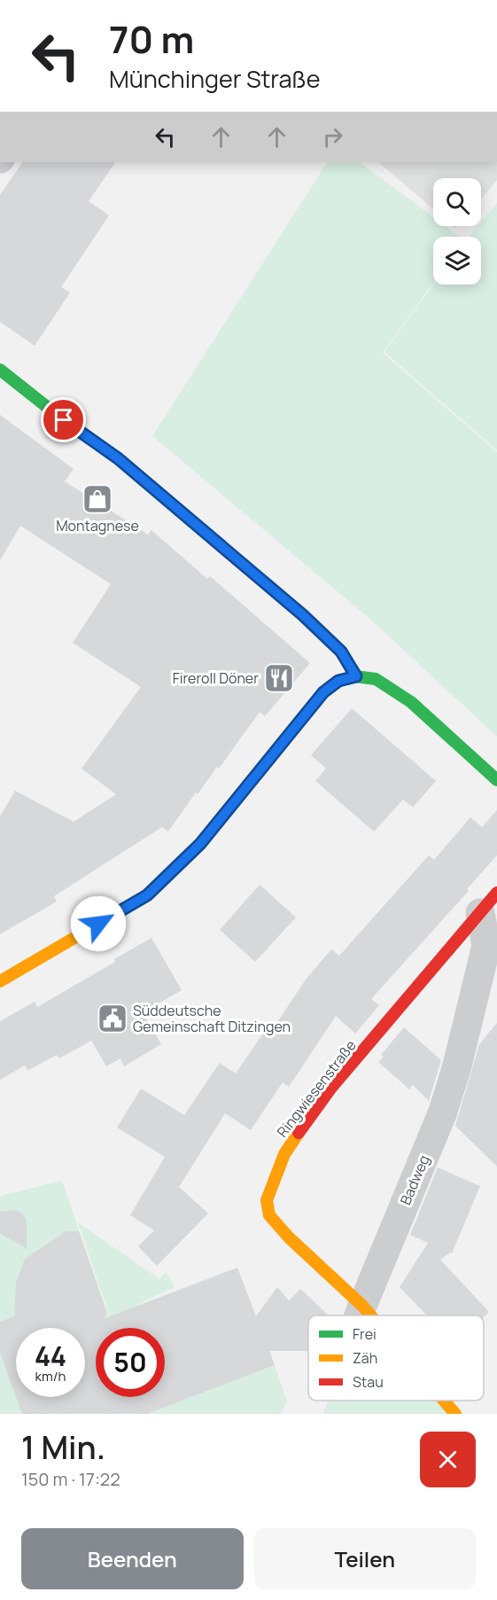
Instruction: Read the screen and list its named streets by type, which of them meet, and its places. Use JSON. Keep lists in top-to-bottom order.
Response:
{
  "streets": {
    "street": ["Ringwiesenstraße", "Badweg"]
  },
  "crossings": [
    ["Ringwiesenstraße", "Badweg"]
  ],
  "places": {
    "shop": ["Montagnese"],
    "restaurant": ["Fireroll Döner"],
    "public building": ["Süddeutsche Gemeinschaft Ditzingen"]
  },
  "legend": ["Frei", "Zäh", "Stau"],
  "page": {
    "turn": ["70 m", "Münchinger Straße"],
    "speed": "44 km/h",
    "limit": "50",
    "heading": ["1 Min.", "150 m · 17:22"],
    "buttons": ["Beenden", "Teilen"]
  }
}
